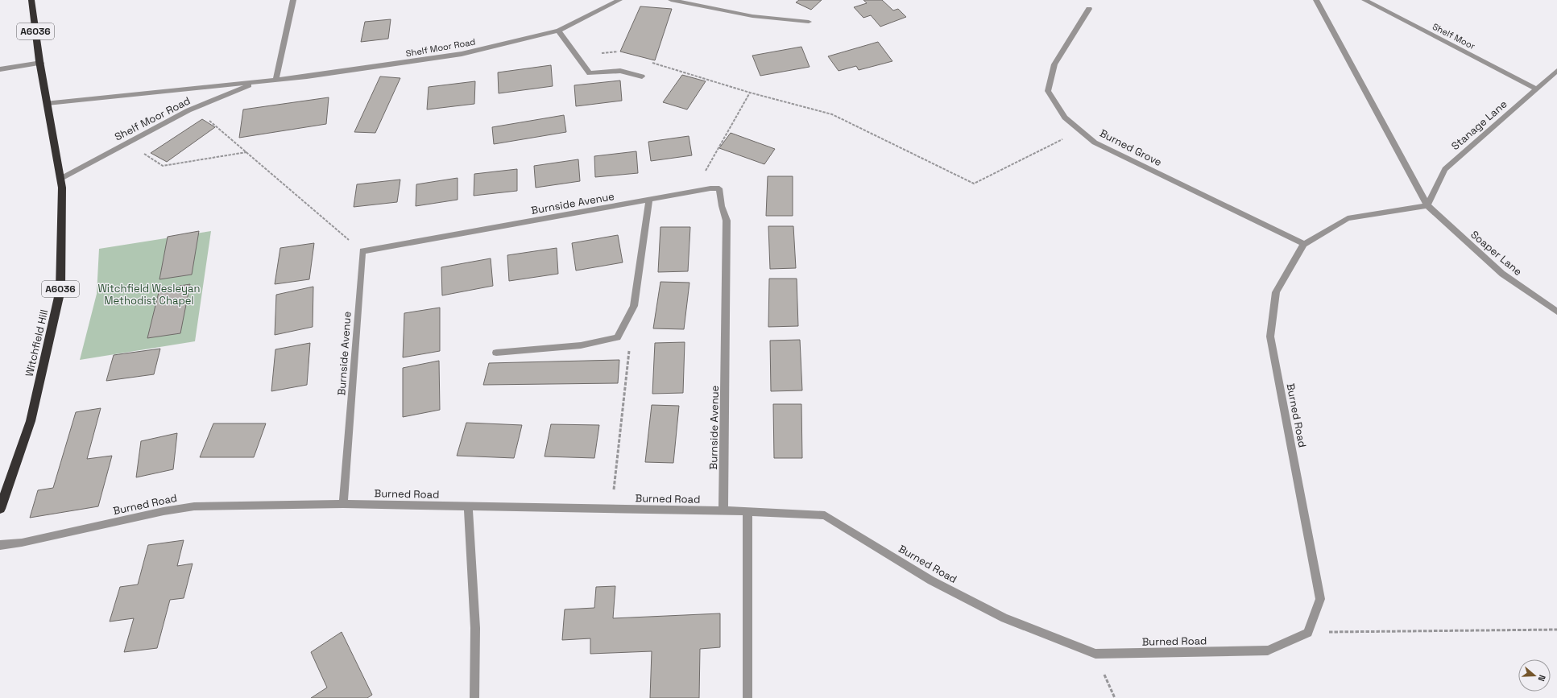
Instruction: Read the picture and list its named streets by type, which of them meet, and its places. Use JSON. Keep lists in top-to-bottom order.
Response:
{
  "streets": {
    "highway": ["A6036", "Witchfield Hill"],
    "street": [
      "Shelf Moor",
      "Shelf Moor Road",
      "Stanage Lane",
      "Burned Grove",
      "Burnside Avenue",
      "Soaper Lane",
      "Burned Road"
    ]
  },
  "crossings": [
    ["A6036", "Witchfield Hill"],
    ["Shelf Moor", "Stanage Lane"],
    ["Shelf Moor Road", "Witchfield Hill"],
    ["Stanage Lane", "Soaper Lane"],
    ["Stanage Lane", "Burned Road"],
    ["Burned Grove", "Burned Road"],
    ["Burnside Avenue", "Burned Road"],
    ["Soaper Lane", "Burned Road"]
  ],
  "parks": ["Witchfield Wesleyan Methodist Chapel"],
  "north": "right"
}
